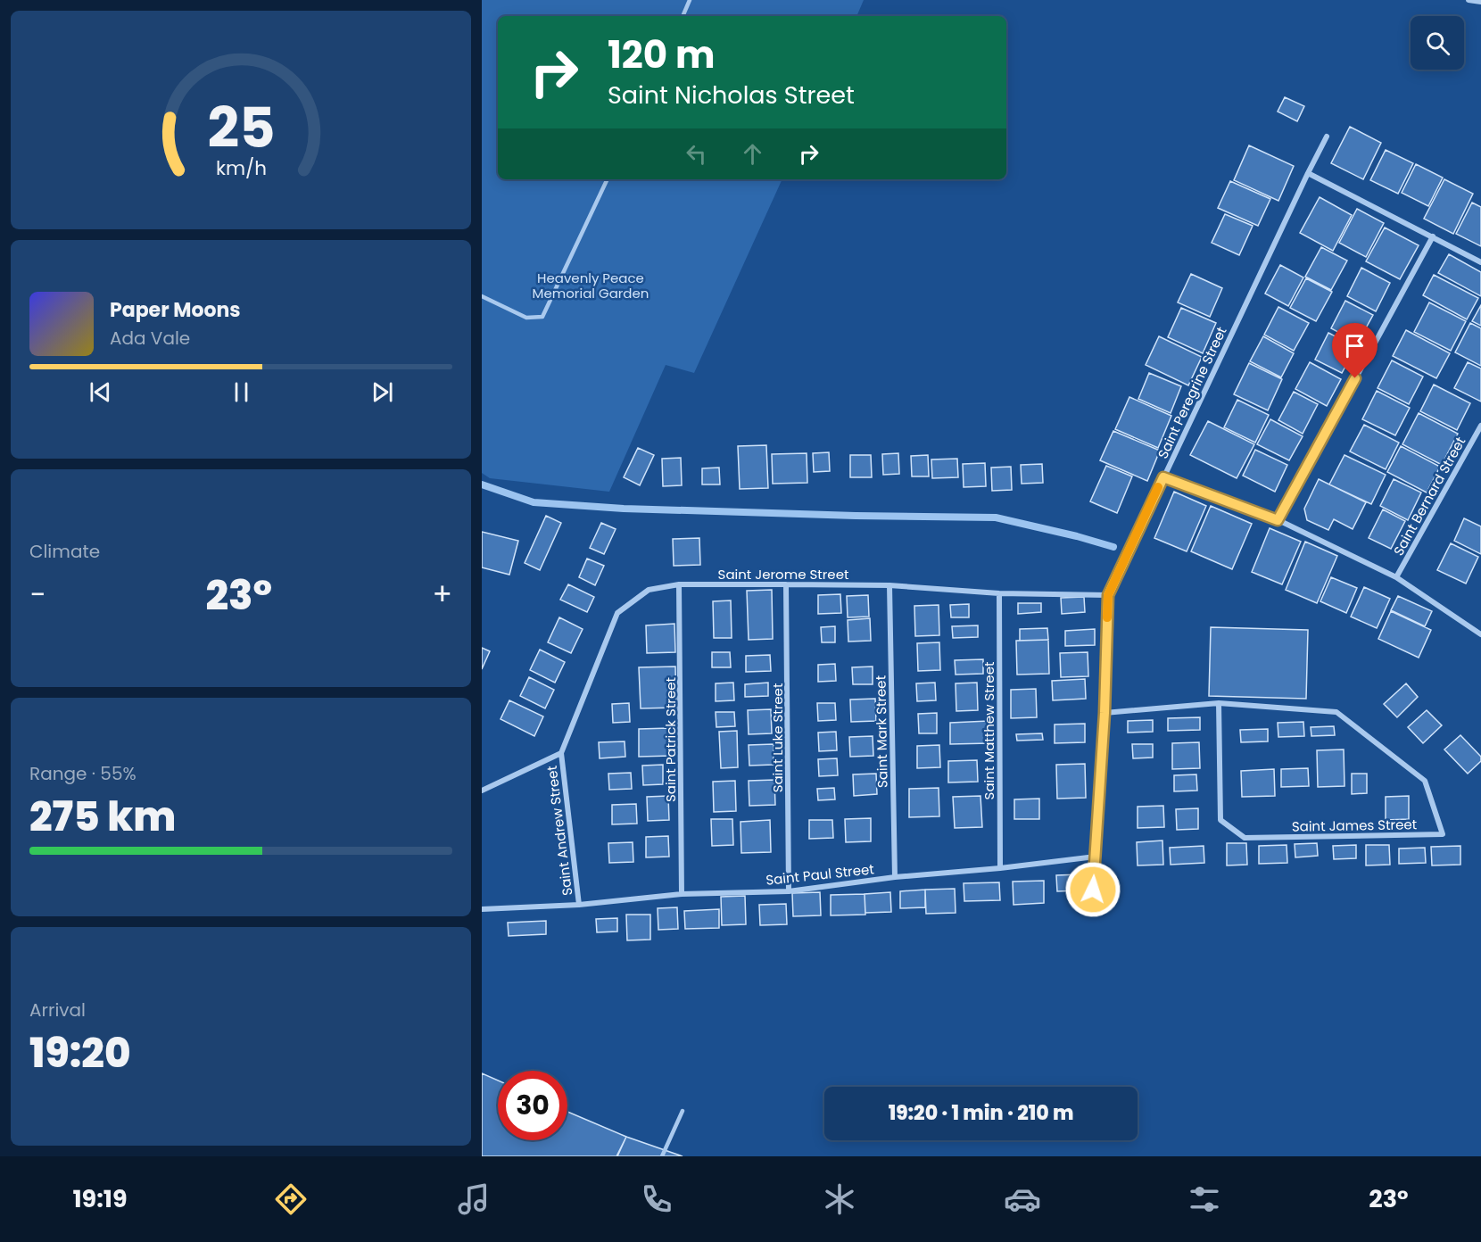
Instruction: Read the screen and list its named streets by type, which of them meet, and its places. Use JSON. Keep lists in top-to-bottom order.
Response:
{
  "streets": {
    "street": [
      "Saint Peregrine Street",
      "Saint Bernard Street",
      "Saint Jerome Street",
      "Saint Matthew Street",
      "Saint Mark Street",
      "Saint Luke Street",
      "Saint Patrick Street",
      "Saint James Street",
      "Saint Andrew Street",
      "Saint Paul Street"
    ]
  },
  "crossings": [
    ["Saint Peregrine Street", "Saint Jerome Street"],
    ["Saint Peregrine Street", "Saint Paul Street"],
    ["Saint Jerome Street", "Saint Matthew Street"],
    ["Saint Jerome Street", "Saint Mark Street"],
    ["Saint Jerome Street", "Saint Luke Street"],
    ["Saint Jerome Street", "Saint Patrick Street"],
    ["Saint Jerome Street", "Saint Andrew Street"],
    ["Saint Matthew Street", "Saint Paul Street"],
    ["Saint Mark Street", "Saint Paul Street"],
    ["Saint Luke Street", "Saint Paul Street"],
    ["Saint Patrick Street", "Saint Paul Street"],
    ["Saint Andrew Street", "Saint Paul Street"]
  ],
  "parks": ["Heavenly Peace Memorial Garden"],
  "page": {
    "turn": ["120 m", "Saint Nicholas Street"],
    "song": ["Paper Moons", "Ada Vale"],
    "tile": [
      "Climate",
      ["Range · 55%", "275 km"],
      ["Arrival", "19:20"]
    ],
    "heat": ["−", "23°", "+"],
    "limit": "30",
    "trip": "19:20 · 1 min · 210 m",
    "tabs": ["19:19", "23°"],
    "gauge": ["25", "km/h"]
  }
}
